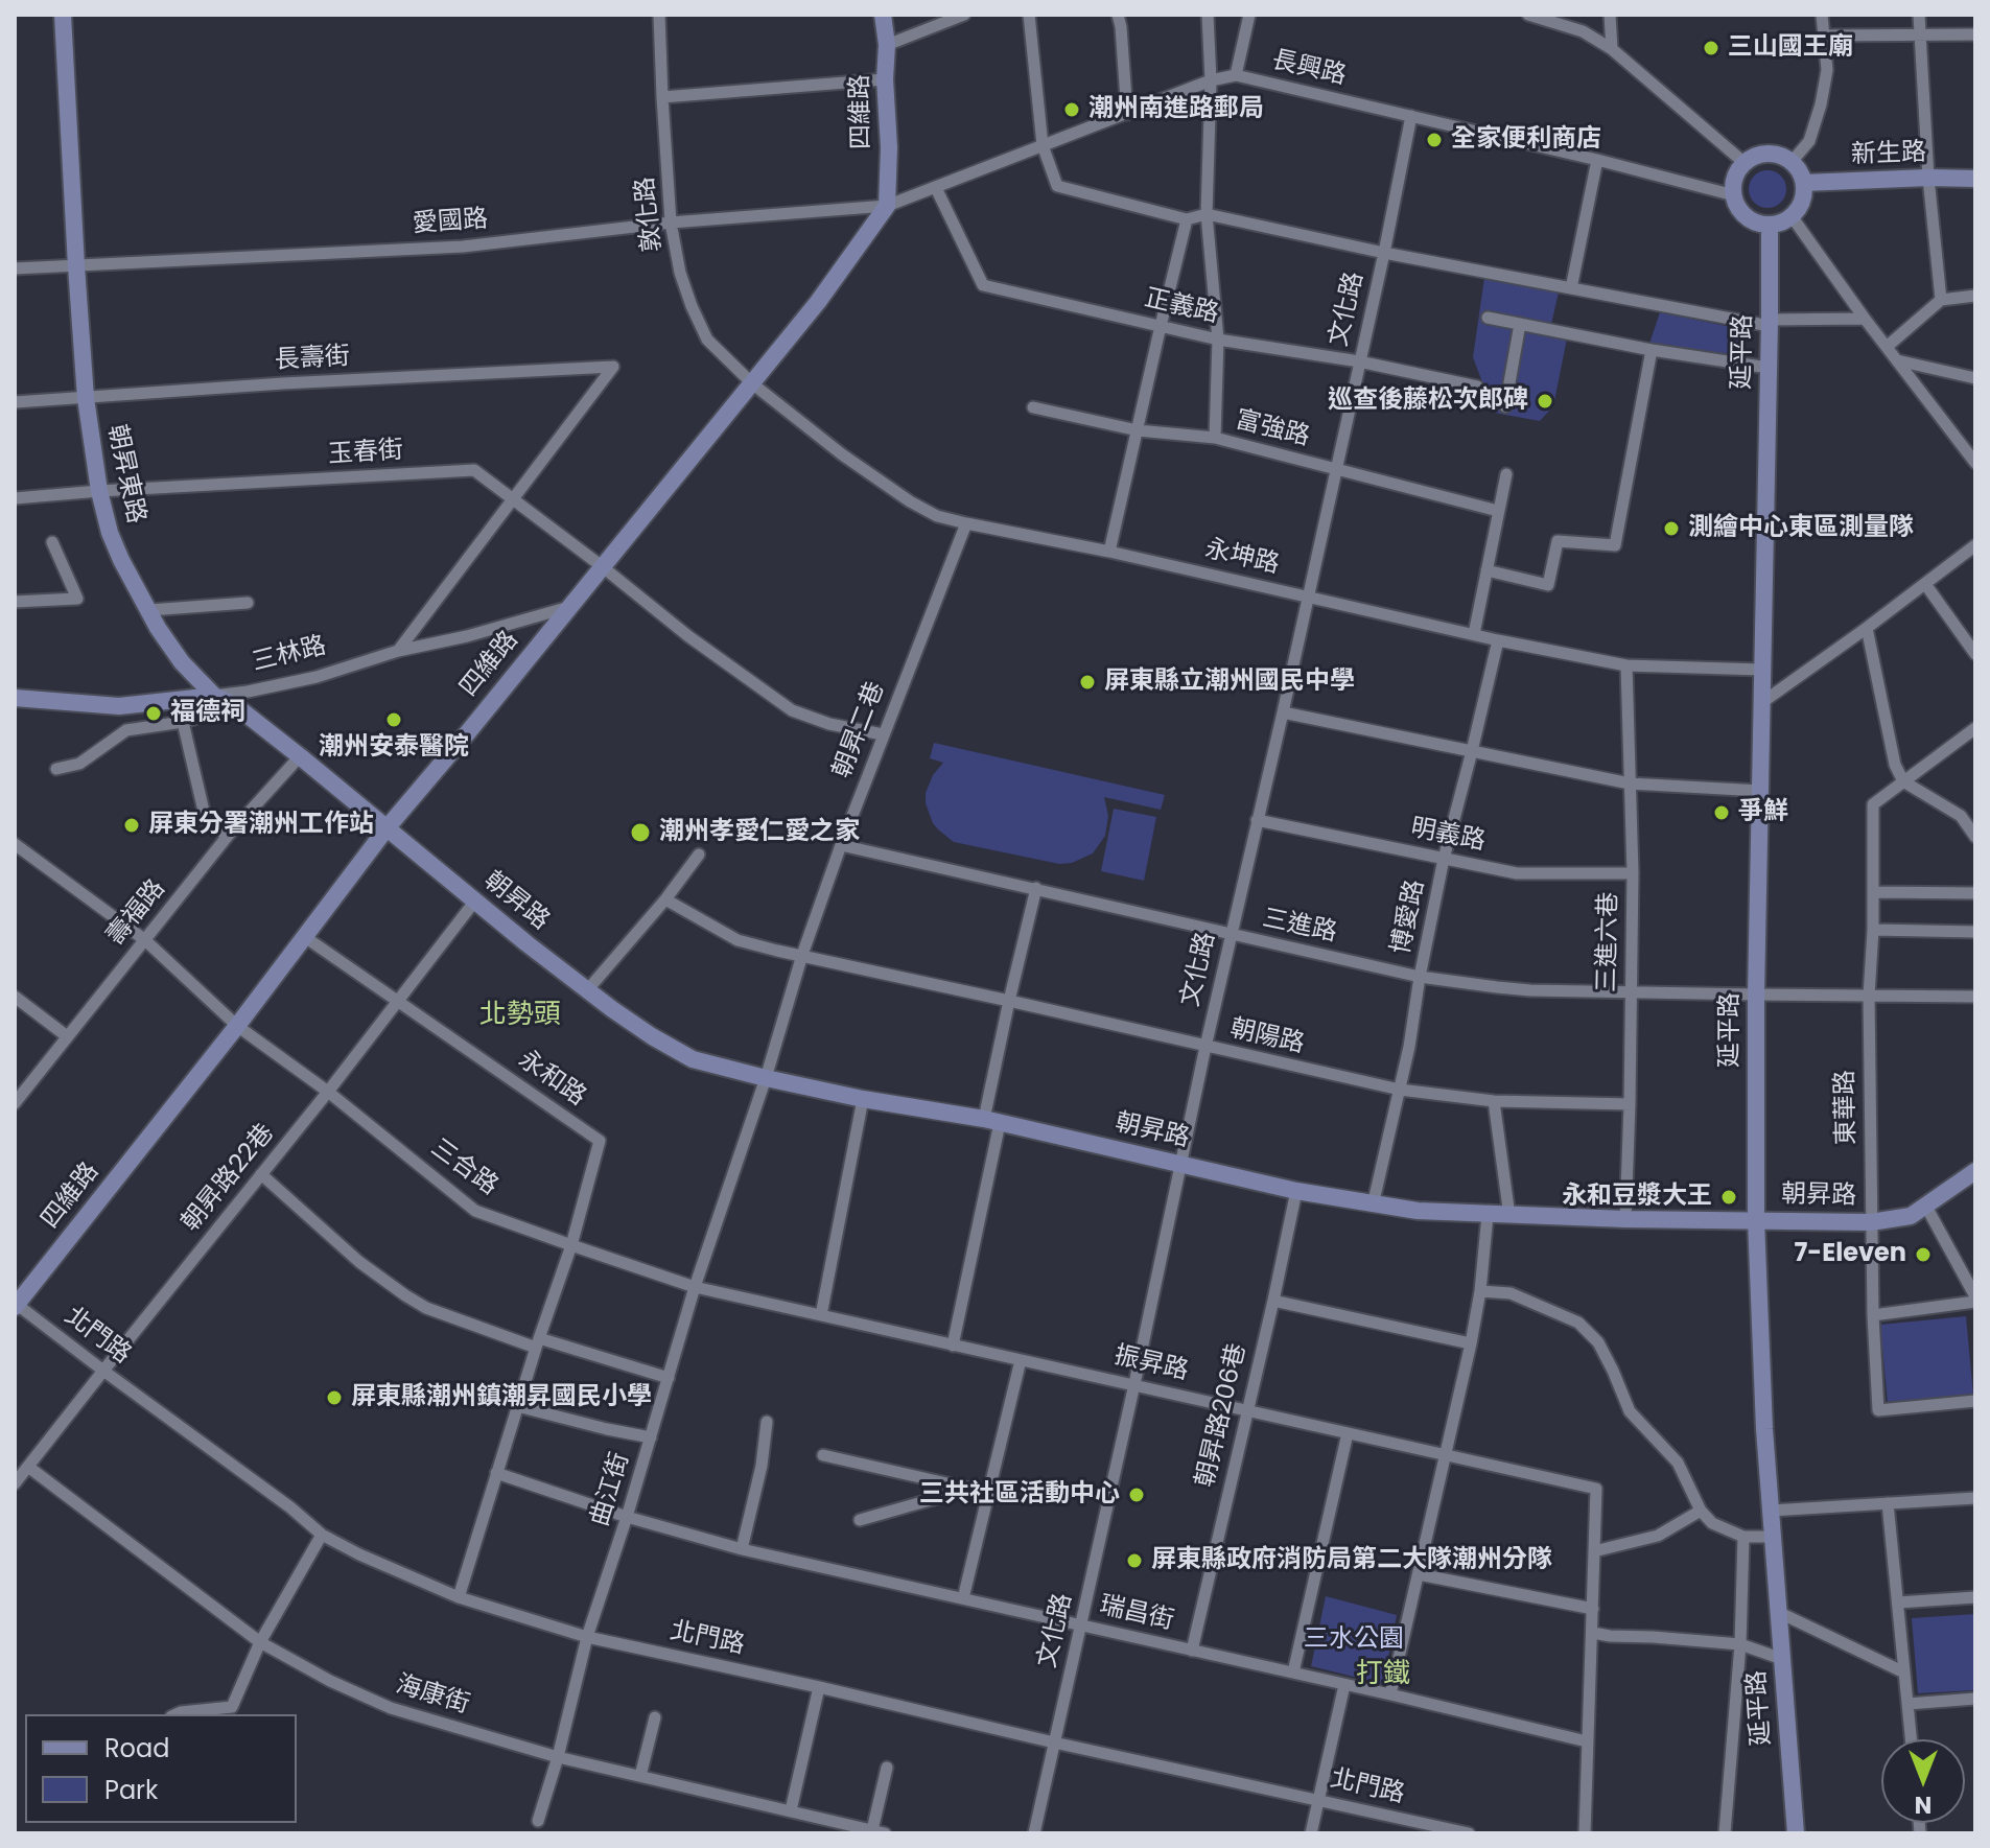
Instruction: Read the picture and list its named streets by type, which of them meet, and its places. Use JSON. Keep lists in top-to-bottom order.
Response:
{
  "streets": {
    "main road": [
      "四維路",
      "新生路",
      "延平路",
      "朝昇東路",
      "三林路",
      "朝昇路"
    ],
    "street": [
      "長興路",
      "敦化路",
      "愛國路",
      "正義路",
      "文化路",
      "長壽街",
      "富強路",
      "玉春街",
      "永坤路",
      "朝昇二巷",
      "明義路",
      "壽福路",
      "博愛路",
      "三進路",
      "三進六巷",
      "朝陽路",
      "永和路",
      "東華路",
      "三合路",
      "朝昇路22巷",
      "北門路",
      "振昇路",
      "朝昇路206巷",
      "曲江街",
      "瑞昌街",
      "海康街"
    ]
  },
  "crossings": [
    ["長興路", "四維路"],
    ["長興路", "新生路"],
    ["長興路", "愛國路"],
    ["長興路", "正義路"],
    ["長興路", "文化路"],
    ["長興路", "延平路"],
    ["四維路", "敦化路"],
    ["四維路", "愛國路"],
    ["四維路", "玉春街"],
    ["四維路", "朝昇東路"],
    ["四維路", "永坤路"],
    ["四維路", "三林路"],
    ["四維路", "朝昇路"],
    ["四維路", "永和路"],
    ["四維路", "三合路"],
    ["四維路", "北門路"],
    ["新生路", "延平路"],
    ["敦化路", "愛國路"],
    ["敦化路", "永坤路"],
    ["愛國路", "朝昇東路"],
    ["正義路", "文化路"],
    ["文化路", "富強路"],
    ["文化路", "永坤路"],
    ["文化路", "明義路"],
    ["文化路", "朝昇路"],
    ["文化路", "三進路"],
    ["文化路", "朝陽路"],
    ["文化路", "北門路"],
    ["文化路", "振昇路"],
    ["文化路", "瑞昌街"],
    ["延平路", "永坤路"],
    ["延平路", "朝昇路"],
    ["延平路", "三進路"],
    ["長壽街", "玉春街"],
    ["長壽街", "朝昇東路"],
    ["玉春街", "朝昇東路"],
    ["玉春街", "朝昇二巷"],
    ["朝昇東路", "三林路"],
    ["朝昇東路", "朝昇路"],
    ["朝昇東路", "壽福路"],
    ["永坤路", "朝昇二巷"],
    ["永坤路", "博愛路"],
    ["永坤路", "三進六巷"],
    ["朝昇二巷", "朝昇路"],
    ["朝昇二巷", "三進路"],
    ["朝昇二巷", "朝陽路"],
    ["朝昇二巷", "曲江街"],
    ["明義路", "博愛路"],
    ["明義路", "三進六巷"],
    ["朝昇路", "博愛路"],
    ["朝昇路", "三進六巷"],
    ["朝昇路", "東華路"],
    ["朝昇路", "朝昇路22巷"],
    ["朝昇路", "朝昇路206巷"],
    ["朝昇路", "曲江街"],
    ["壽福路", "三合路"],
    ["博愛路", "三進路"],
    ["博愛路", "朝陽路"],
    ["三進路", "三進六巷"],
    ["三進路", "東華路"],
    ["三進六巷", "朝陽路"],
    ["永和路", "三合路"],
    ["永和路", "朝昇路22巷"],
    ["三合路", "朝昇路22巷"],
    ["三合路", "振昇路"],
    ["三合路", "曲江街"],
    ["朝昇路22巷", "北門路"],
    ["朝昇路22巷", "海康街"],
    ["北門路", "曲江街"],
    ["振昇路", "朝昇路206巷"],
    ["振昇路", "曲江街"],
    ["朝昇路206巷", "瑞昌街"],
    ["曲江街", "瑞昌街"],
    ["曲江街", "海康街"]
  ],
  "districts": ["北勢頭", "打鐵"],
  "parks": ["三水公園"],
  "places": [
    "三山國王廟",
    "潮州南進路郵局",
    "全家便利商店",
    "巡查後藤松次郎碑",
    "測繪中心東區測量隊",
    "屏東縣立潮州國民中學",
    "福德祠",
    "潮州安泰醫院",
    "爭鮮",
    "屏東分署潮州工作站",
    "潮州孝愛仁愛之家",
    "永和豆漿大王",
    "7-Eleven",
    "屏東縣潮州鎮潮昇國民小學",
    "三共社區活動中心",
    "屏東縣政府消防局第二大隊潮州分隊"
  ],
  "legend": ["Road", "Park"],
  "north": "bottom"
}
